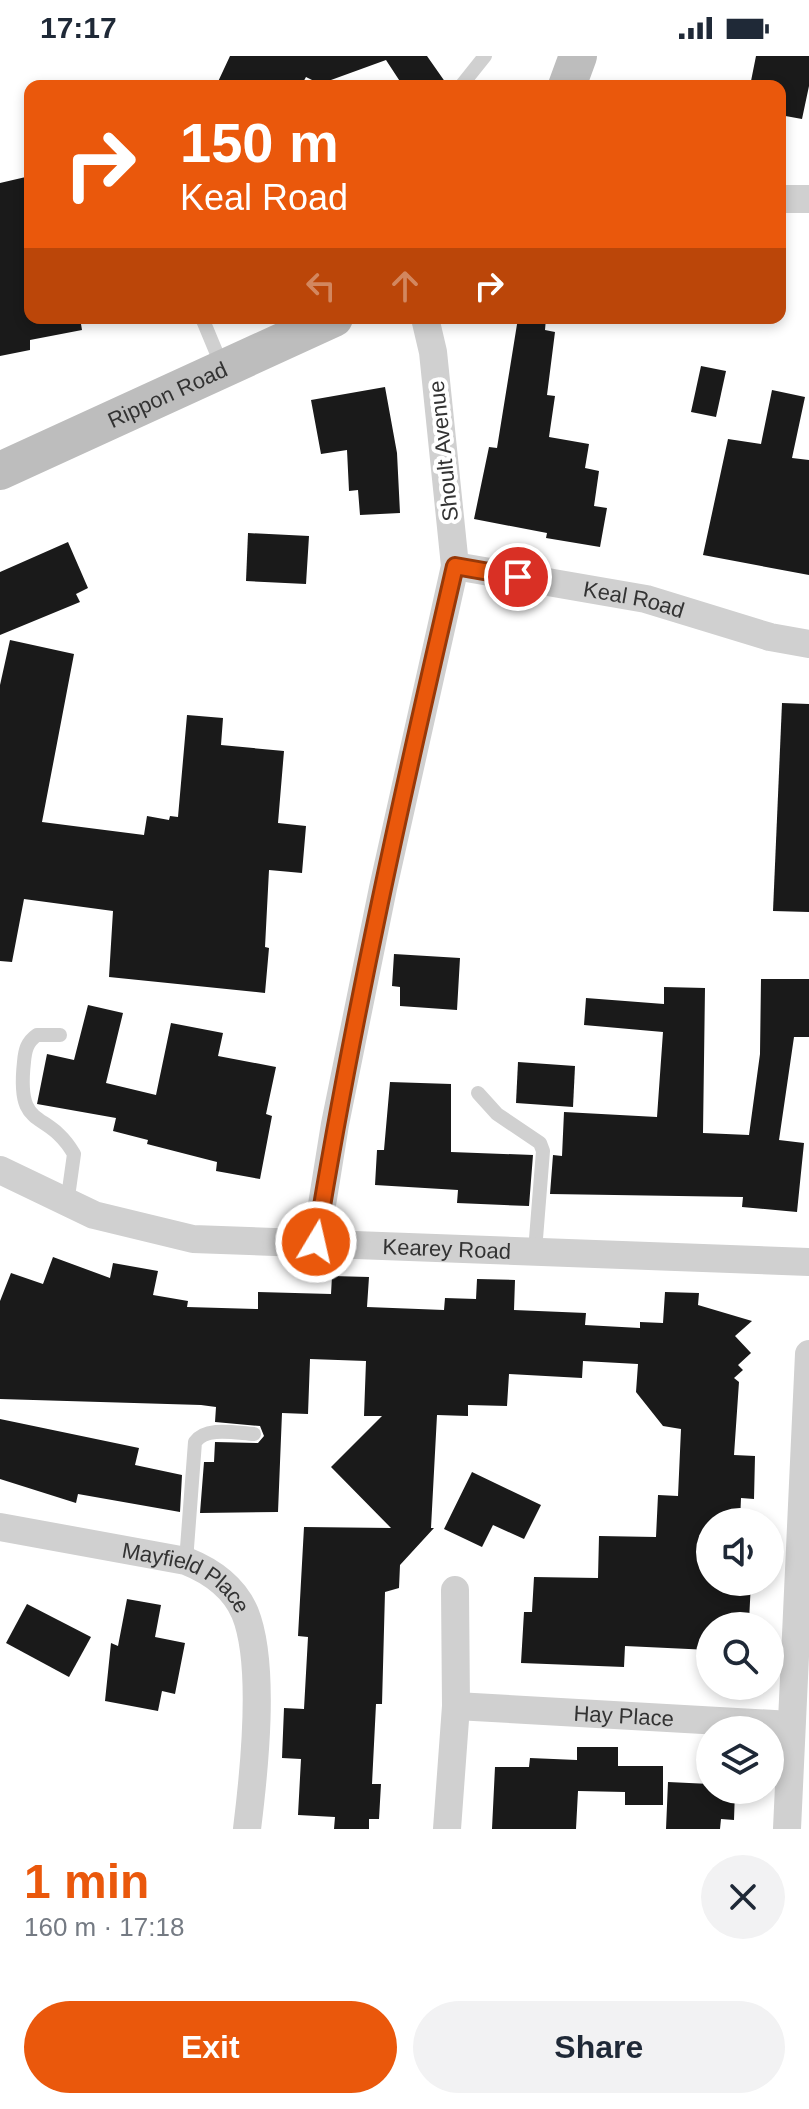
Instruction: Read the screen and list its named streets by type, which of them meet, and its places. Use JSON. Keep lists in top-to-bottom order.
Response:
{
  "streets": {
    "street": [
      "Rippon Road",
      "Shoult Avenue",
      "Keal Road",
      "Kearey Road",
      "Mayfield Place",
      "Hay Place"
    ]
  },
  "crossings": [
    ["Shoult Avenue", "Keal Road"],
    ["Shoult Avenue", "Kearey Road"]
  ],
  "page": {
    "status": "17:17",
    "turn": ["150 m", "Keal Road"],
    "heading": ["1 min", "160 m · 17:18"],
    "buttons": ["Exit", "Share"]
  }
}
